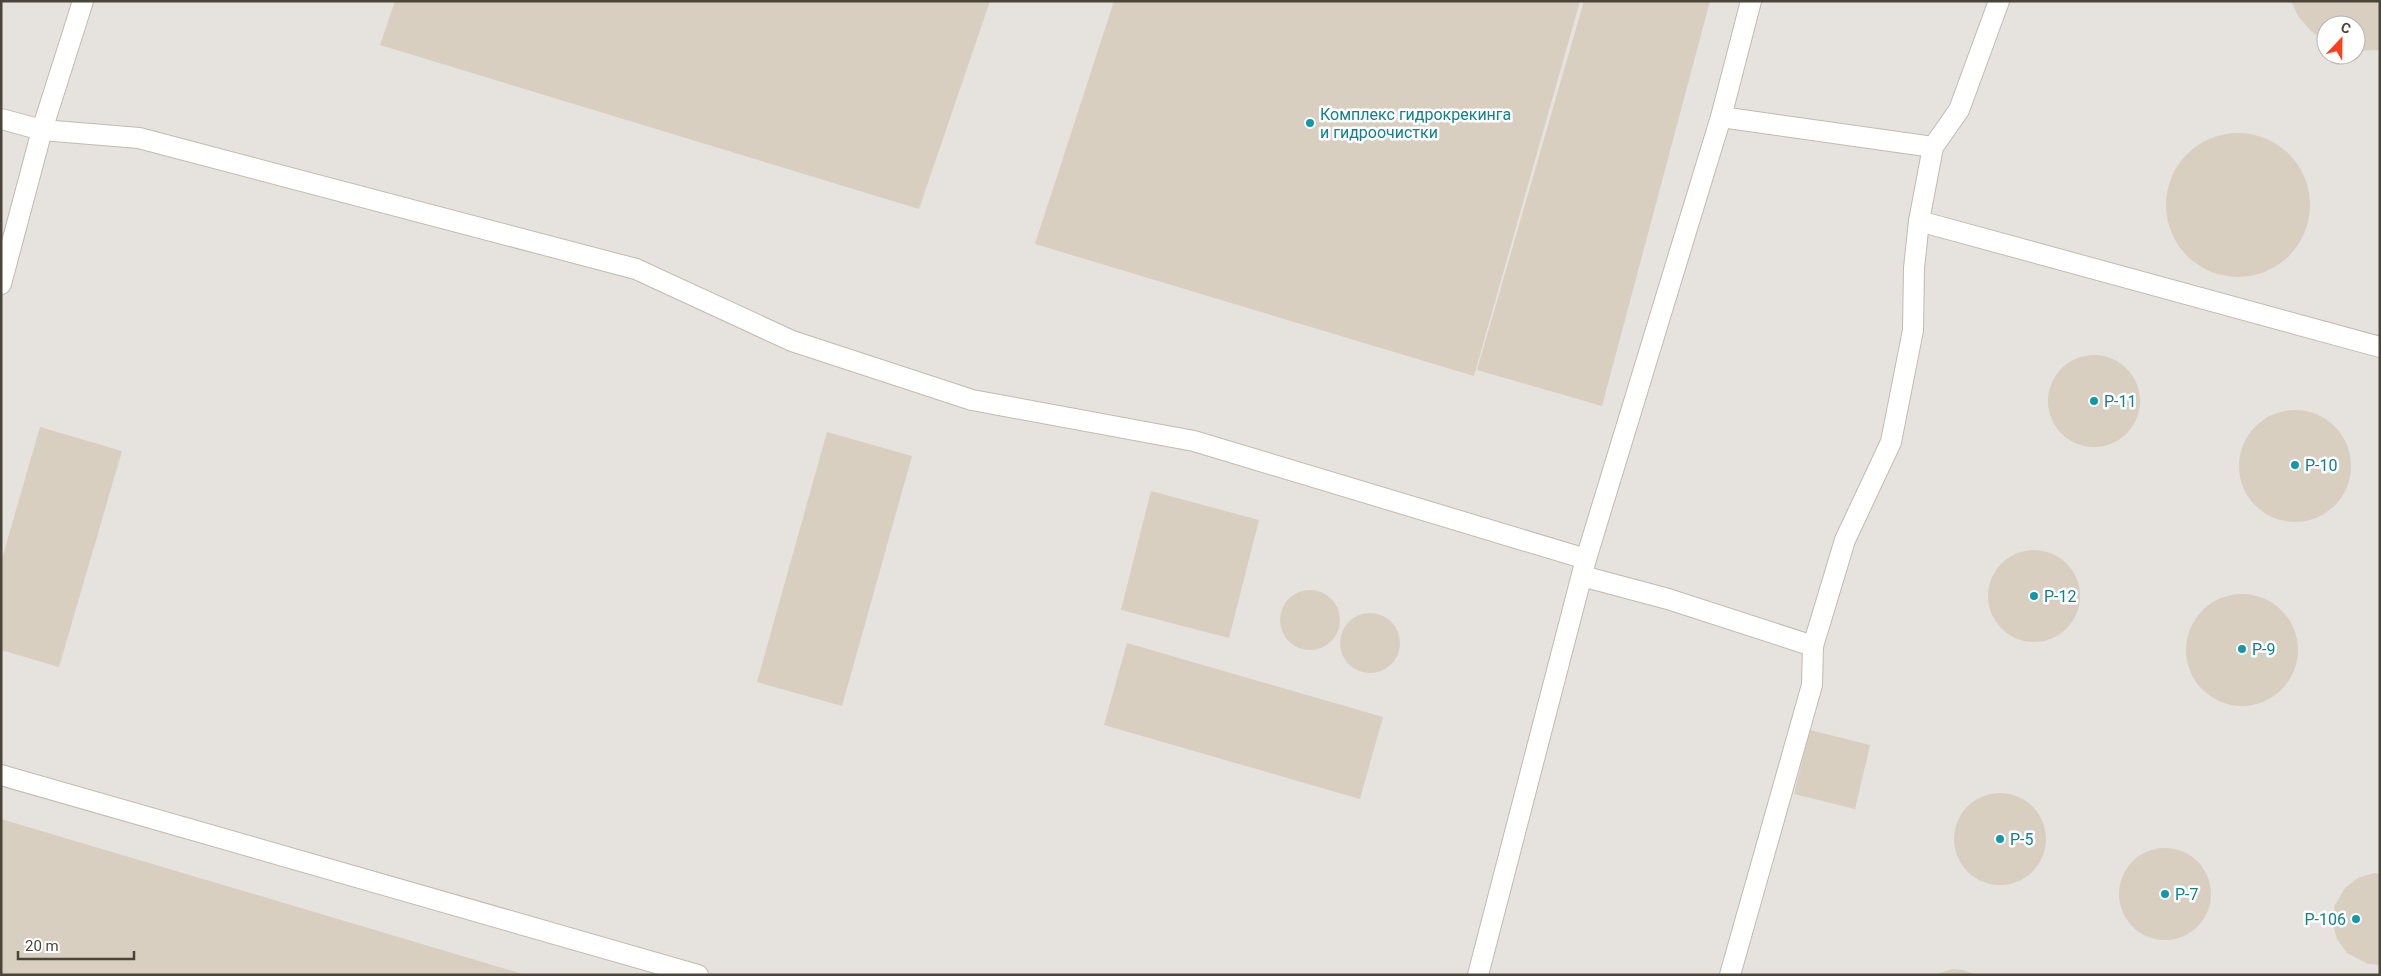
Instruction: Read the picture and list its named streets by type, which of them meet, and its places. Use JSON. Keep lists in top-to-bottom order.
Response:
{
  "places": [
    "Комплекс гидрокрекинга и гидроочистки",
    "Р-11",
    "Р-10",
    "Р-12",
    "Р-9",
    "Р-5",
    "Р-7",
    "Р-106"
  ],
  "scale_bar": "20 m",
  "north": "top"
}
